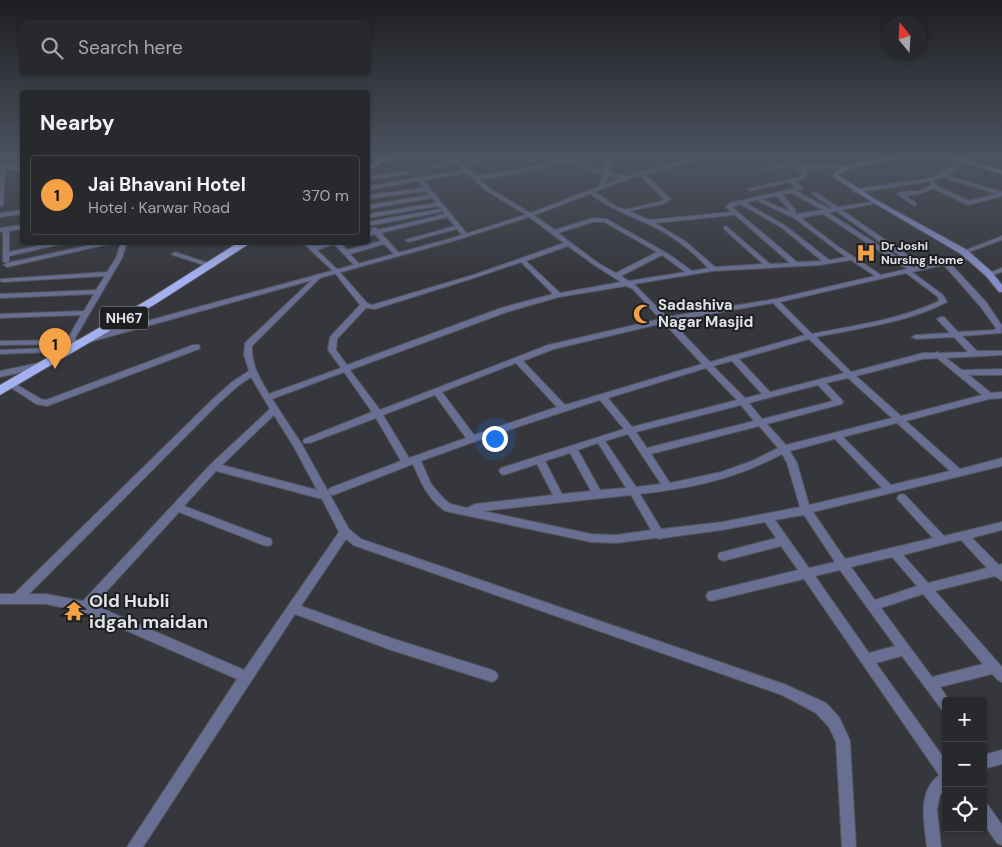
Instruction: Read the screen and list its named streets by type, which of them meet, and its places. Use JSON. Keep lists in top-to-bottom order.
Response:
{
  "streets": {
    "highway": ["NH67"]
  },
  "places": {
    "hospital": ["Dr Joshi Nursing Home"],
    "mosque": ["Sadashiva Nagar Masjid"],
    "temple": ["Old Hubli idgah maidan"]
  },
  "north": "top",
  "page": {
    "search": "Search here",
    "heading": "Nearby",
    "list": [
      {
        "mark": "1",
        "name": "Jai Bhavani Hotel",
        "note": "Hotel · Karwar Road",
        "value": "370 m"
      }
    ],
    "pins": "1",
    "map_buttons": ["+", "−"]
  }
}
